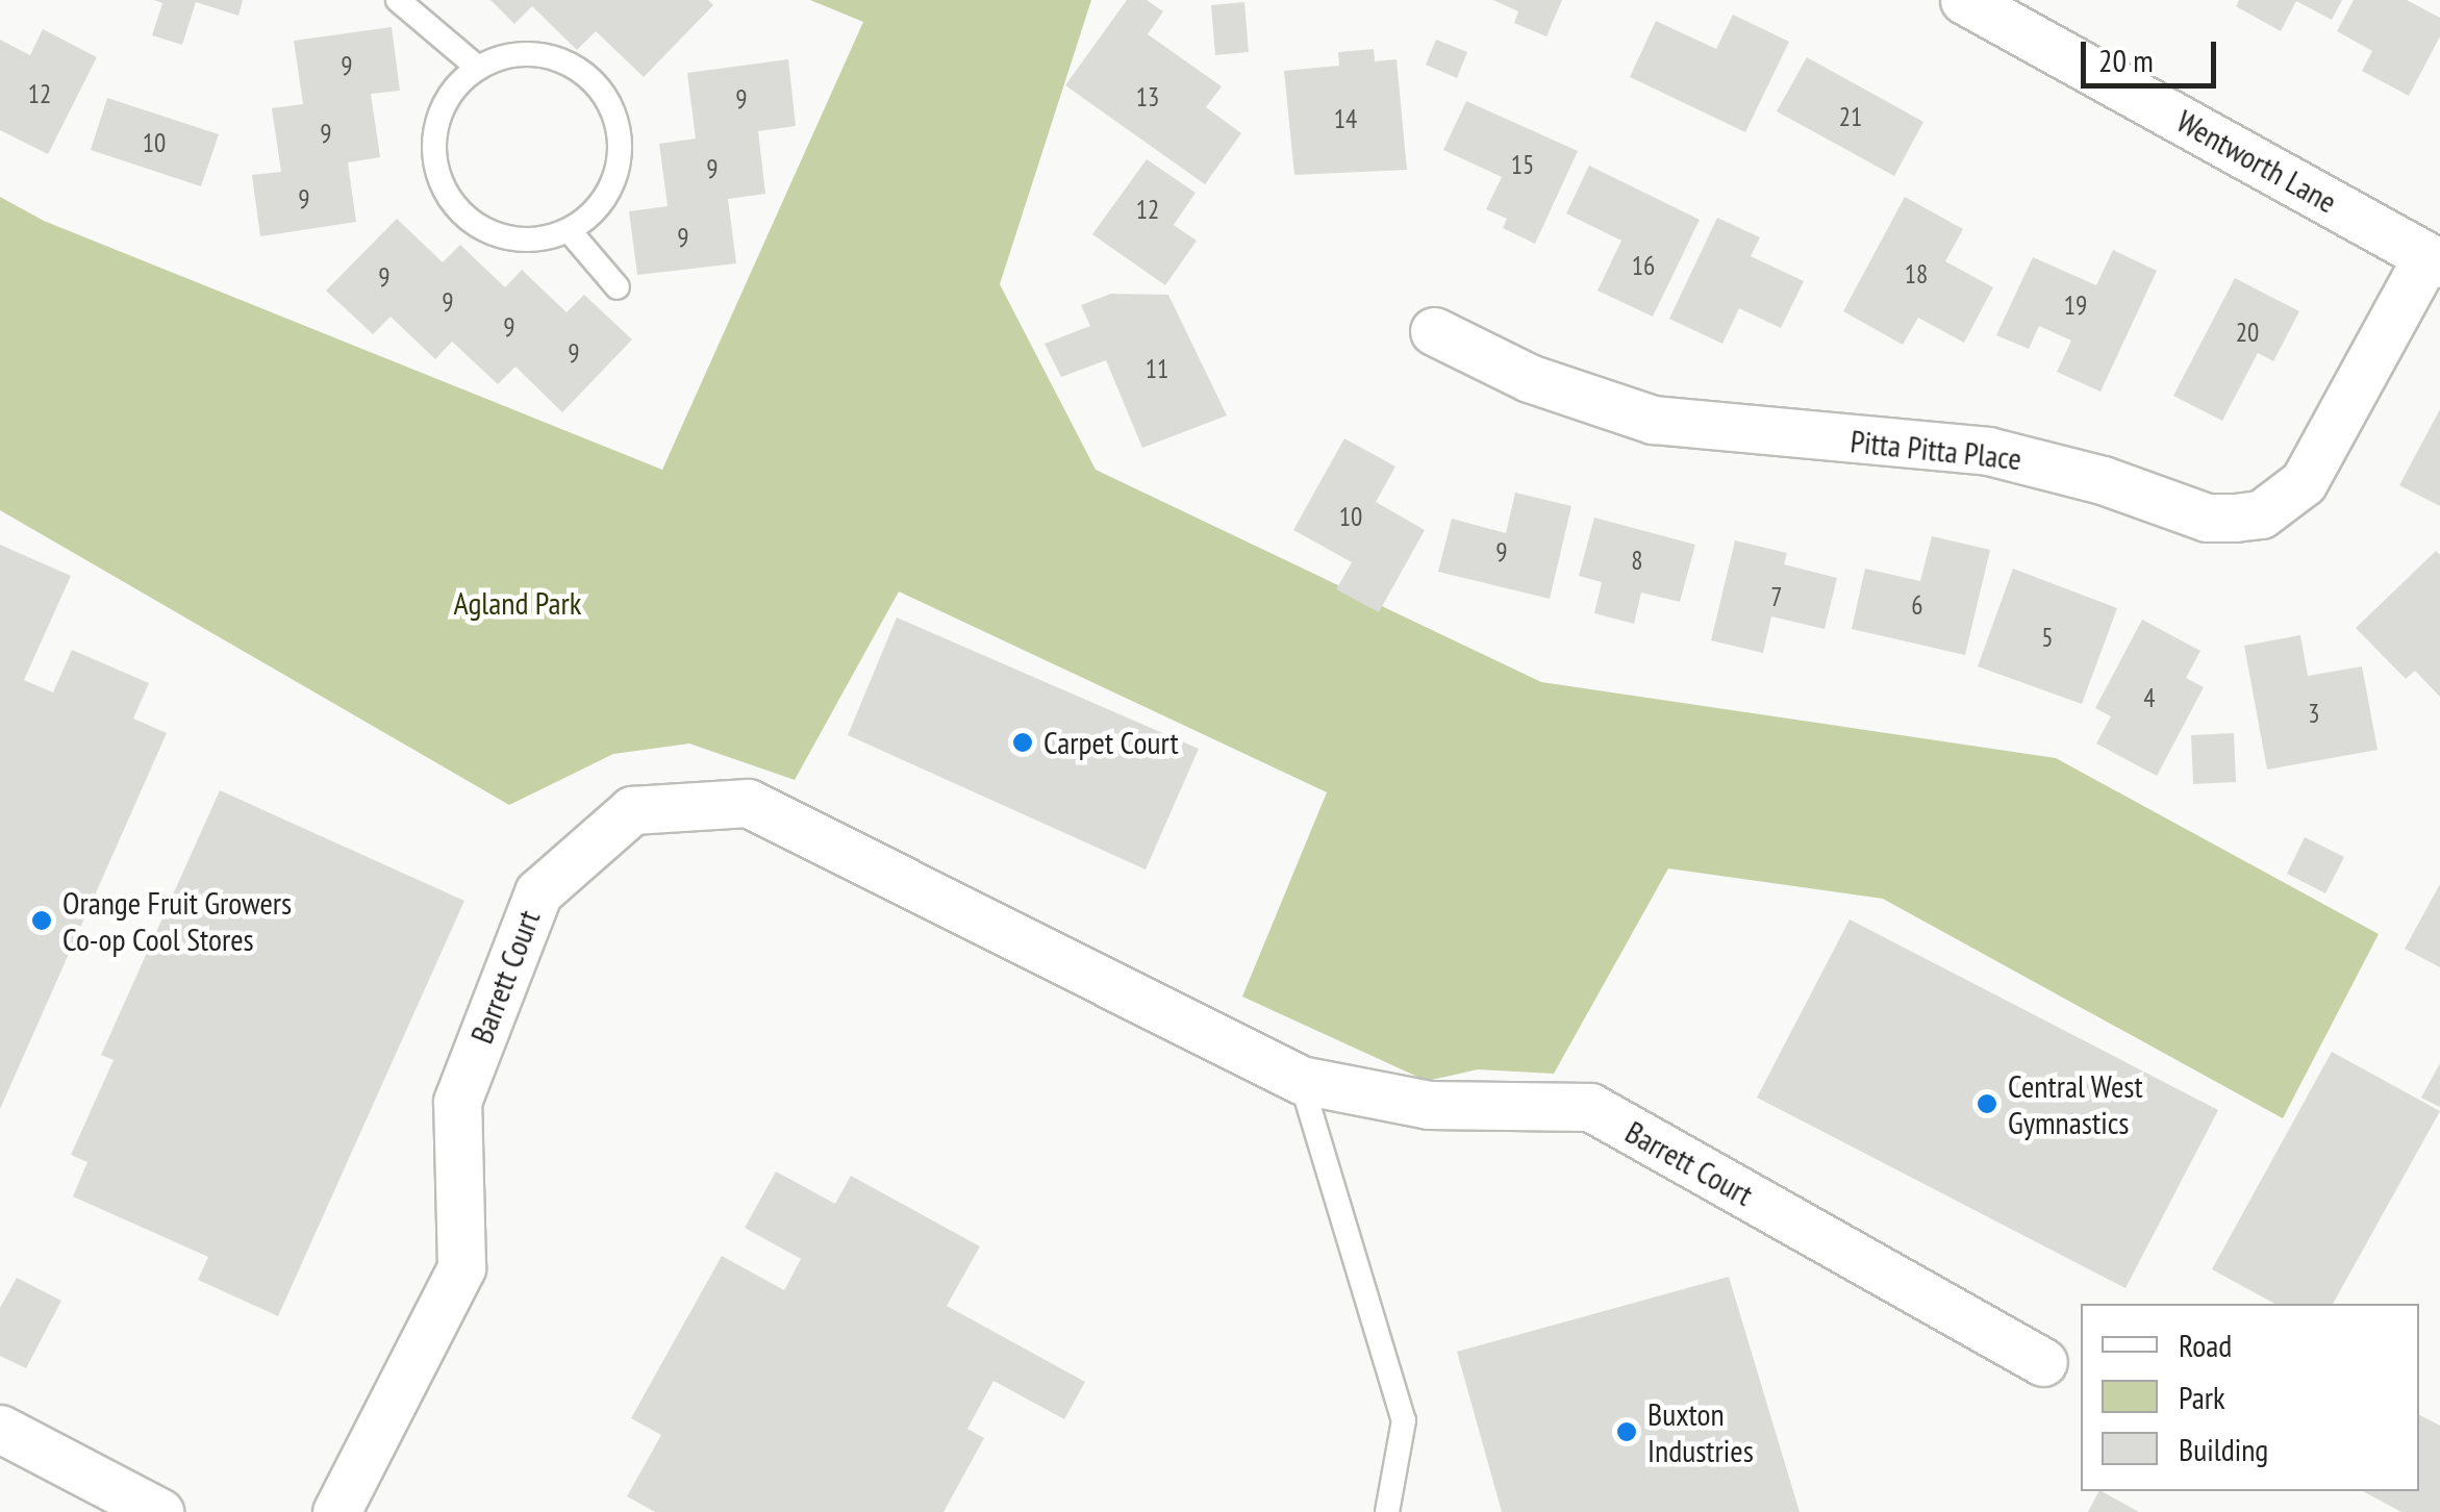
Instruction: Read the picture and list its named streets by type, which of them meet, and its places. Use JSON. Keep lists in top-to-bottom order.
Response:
{
  "streets": {
    "street": ["Wentworth Lane", "Pitta Pitta Place", "Barrett Court"]
  },
  "crossings": [
    ["Wentworth Lane", "Pitta Pitta Place"]
  ],
  "parks": ["Agland Park"],
  "places": [
    "Carpet Court",
    "Orange Fruit Growers Co-op Cool Stores",
    "Central West Gymnastics",
    "Buxton Industries"
  ],
  "house_numbers": [
    "9",
    "12",
    "13",
    "9",
    "21",
    "14",
    "9",
    "10",
    "15",
    "9",
    "9",
    "12",
    "9",
    "16",
    "18",
    "9",
    "9",
    "19",
    "9",
    "20",
    "9",
    "11",
    "10",
    "9",
    "8",
    "7",
    "6",
    "5",
    "4",
    "3"
  ],
  "legend": ["Road", "Park", "Building"],
  "scale_bar": "20 m"
}
